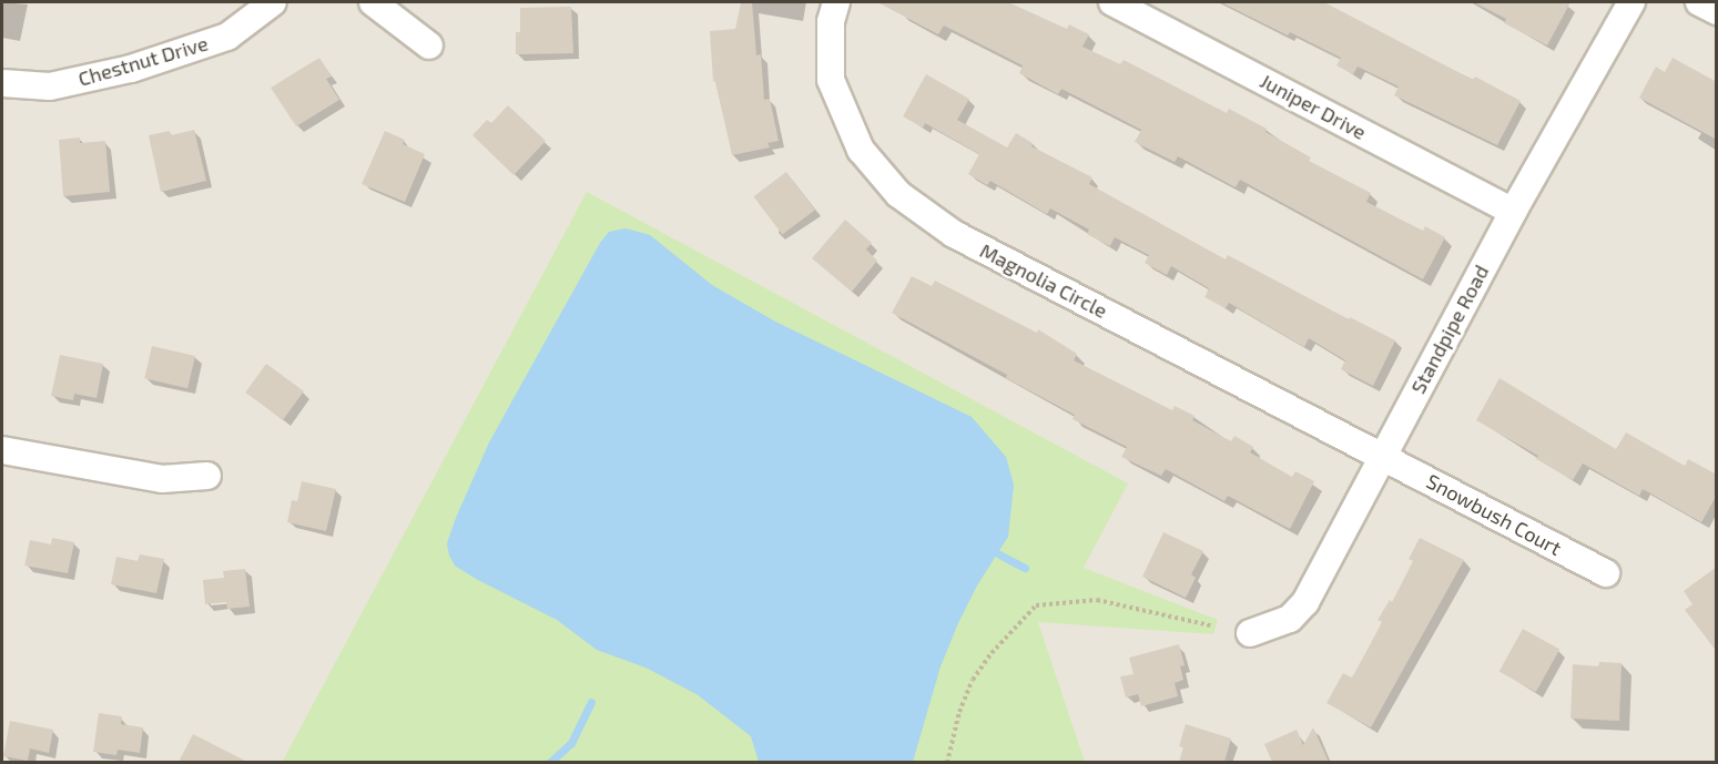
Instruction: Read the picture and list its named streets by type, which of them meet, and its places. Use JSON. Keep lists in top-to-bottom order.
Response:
{
  "streets": {
    "street": [
      "Chestnut Drive",
      "Juniper Drive",
      "Magnolia Circle",
      "Standpipe Road",
      "Snowbush Court"
    ]
  },
  "crossings": [
    ["Juniper Drive", "Standpipe Road"],
    ["Magnolia Circle", "Standpipe Road"],
    ["Magnolia Circle", "Snowbush Court"],
    ["Standpipe Road", "Snowbush Court"]
  ]
}
